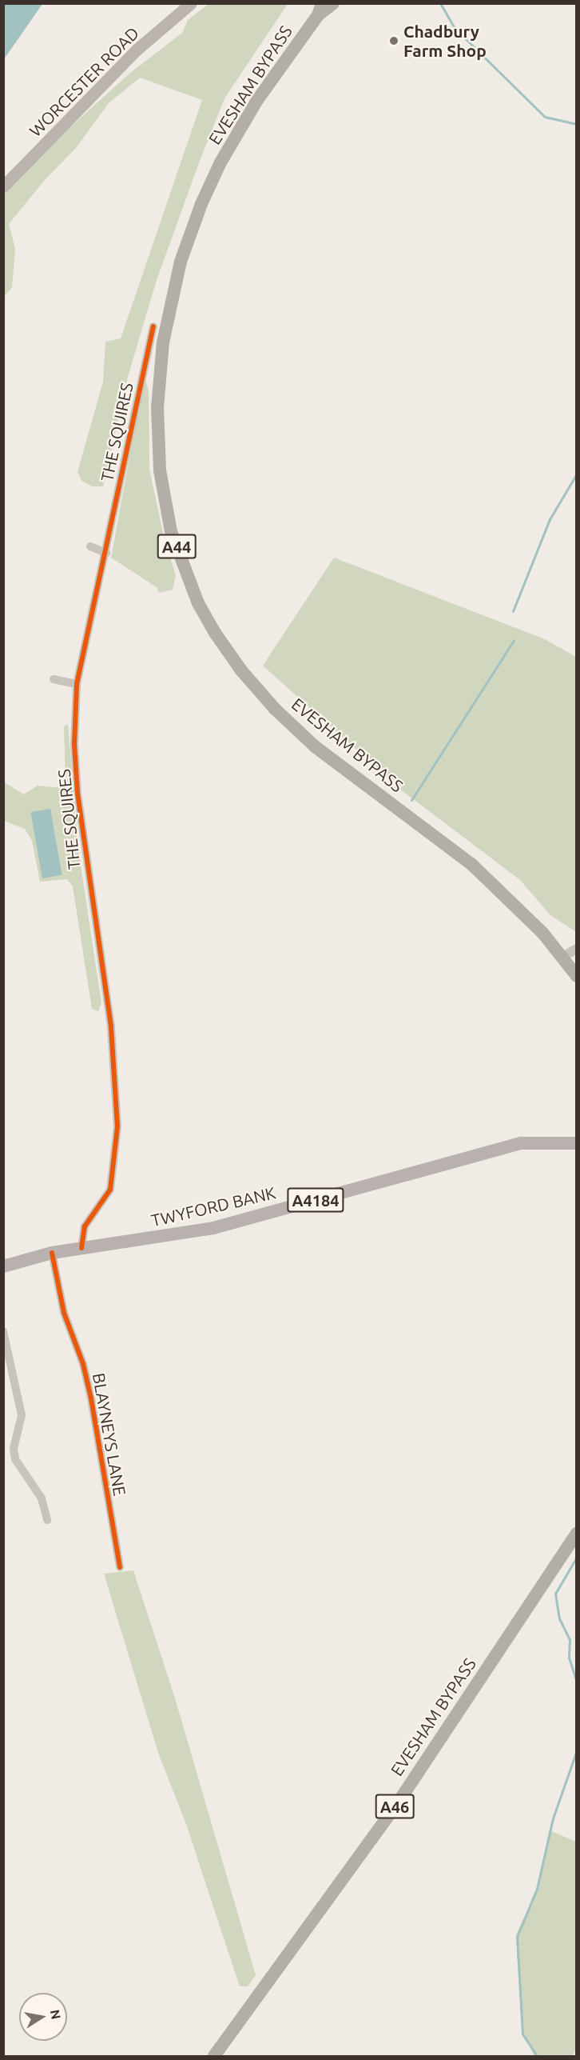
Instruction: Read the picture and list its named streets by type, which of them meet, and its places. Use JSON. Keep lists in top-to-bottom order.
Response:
{
  "streets": {
    "highway": ["EVESHAM BYPASS", "A44", "A46"],
    "main road": ["WORCESTER ROAD", "A4184", "TWYFORD BANK"],
    "street": ["THE SQUIRES", "BLAYNEYS LANE"]
  },
  "crossings": [
    ["THE SQUIRES", "TWYFORD BANK"],
    ["A4184", "TWYFORD BANK"],
    ["A4184", "BLAYNEYS LANE"],
    ["TWYFORD BANK", "BLAYNEYS LANE"]
  ],
  "places": ["Chadbury Farm Shop"],
  "north": "right"
}
